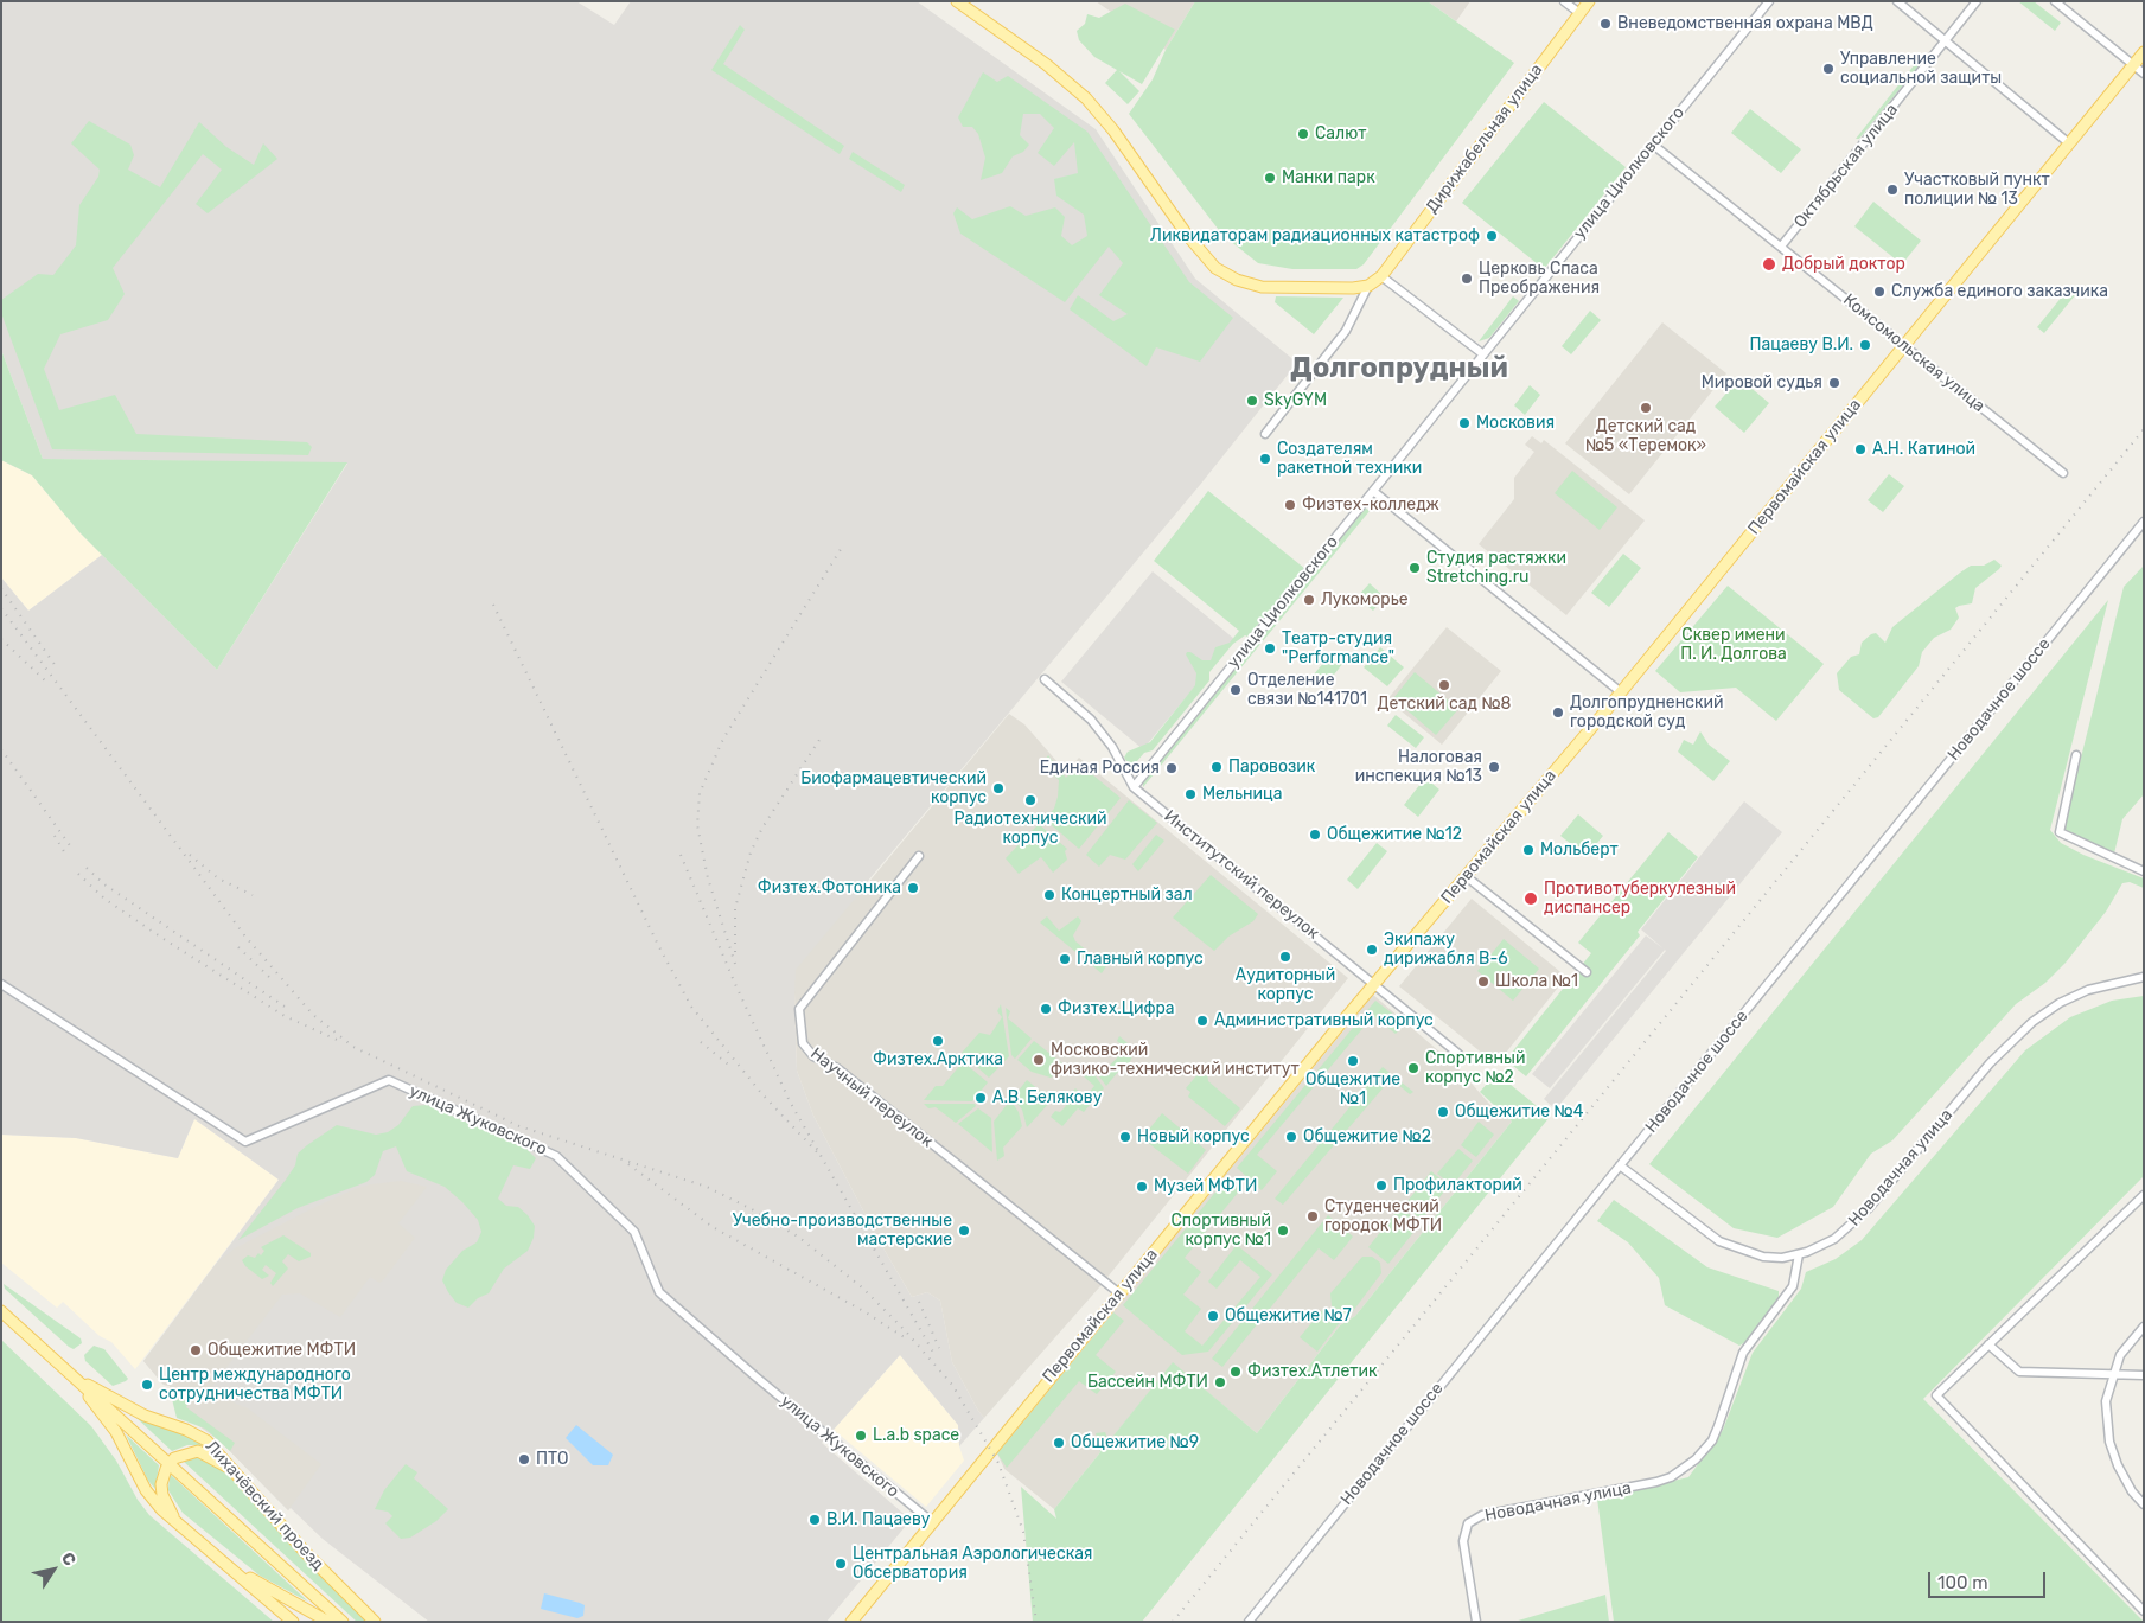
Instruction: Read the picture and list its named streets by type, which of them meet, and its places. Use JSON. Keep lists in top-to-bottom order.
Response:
{
  "streets": {
    "main road": ["Дирижабельная улица", "Первомайская улица", "Лихачёвский проезд"],
    "street": [
      "Октябрьская улица",
      "улица Циолковского",
      "Комсомольская улица",
      "Новодачное шоссе",
      "Институтский переулок",
      "Научный переулок",
      "улица Жуковского",
      "Новодачная улица"
    ]
  },
  "crossings": [
    ["Октябрьская улица", "Комсомольская улица"],
    ["улица Циолковского", "Комсомольская улица"],
    ["улица Циолковского", "Институтский переулок"],
    ["Комсомольская улица", "Первомайская улица"],
    ["Первомайская улица", "Институтский переулок"],
    ["Первомайская улица", "Научный переулок"],
    ["Первомайская улица", "улица Жуковского"]
  ],
  "districts": ["Долгопрудный"],
  "parks": ["Сквер имени П. И. Долгова"],
  "places": [
    "Вневедомственная охрана МВД",
    "Управление социальной защиты",
    "Салют",
    "Манки парк",
    "Участковый пункт полиции № 13",
    "Ликвидаторам радиационных катастроф",
    "Добрый доктор",
    "Церковь Спаса Преображения",
    "Служба единого заказчика",
    "Пацаеву В.И.",
    "Мировой судья",
    "SkyGYM",
    "Детский сад №5 «Теремок»",
    "Московия",
    "А.Н. Катиной",
    "Создателям ракетной техники",
    "Физтех-колледж",
    "Студия растяжки Stretching.ru",
    "Лукоморье",
    "Театр-студия \"Performance\"",
    "Детский сад №8",
    "Отделение связи №141701",
    "Долгопрудненский городской суд",
    "Паровозик",
    "Налоговая инспекция №13",
    "Единая Россия",
    "Биофармацевтический корпус",
    "Мельница",
    "Радиотехнический корпус",
    "Общежитие №12",
    "Мольберт",
    "Физтех.Фотоника",
    "Концертный зал",
    "Противотуберкулезный диспансер",
    "Экипажу дирижабля В-6",
    "Аудиторный корпус",
    "Главный корпус",
    "Школа №1",
    "Физтех.Цифра",
    "Административный корпус",
    "Физтех.Арктика",
    "Московский физико-технический институт",
    "Общежитие №1",
    "Спортивный корпус №2",
    "А.В. Белякову",
    "Общежитие №4",
    "Новый корпус",
    "Общежитие №2",
    "Профилакторий",
    "Музей МФТИ",
    "Студенческий городок МФТИ",
    "Учебно-производственные мастерские",
    "Спортивный корпус №1",
    "Общежитие №7",
    "Общежитие МФТИ",
    "Физтех.Атлетик",
    "Бассейн МФТИ",
    "Центр международного сотрудничества МФТИ",
    "L.a.b space",
    "Общежитие №9",
    "ПТО",
    "В.И. Пацаеву",
    "Центральная Аэрологическая Обсерватория"
  ],
  "scale_bar": "100 m",
  "north": "top right"
}
